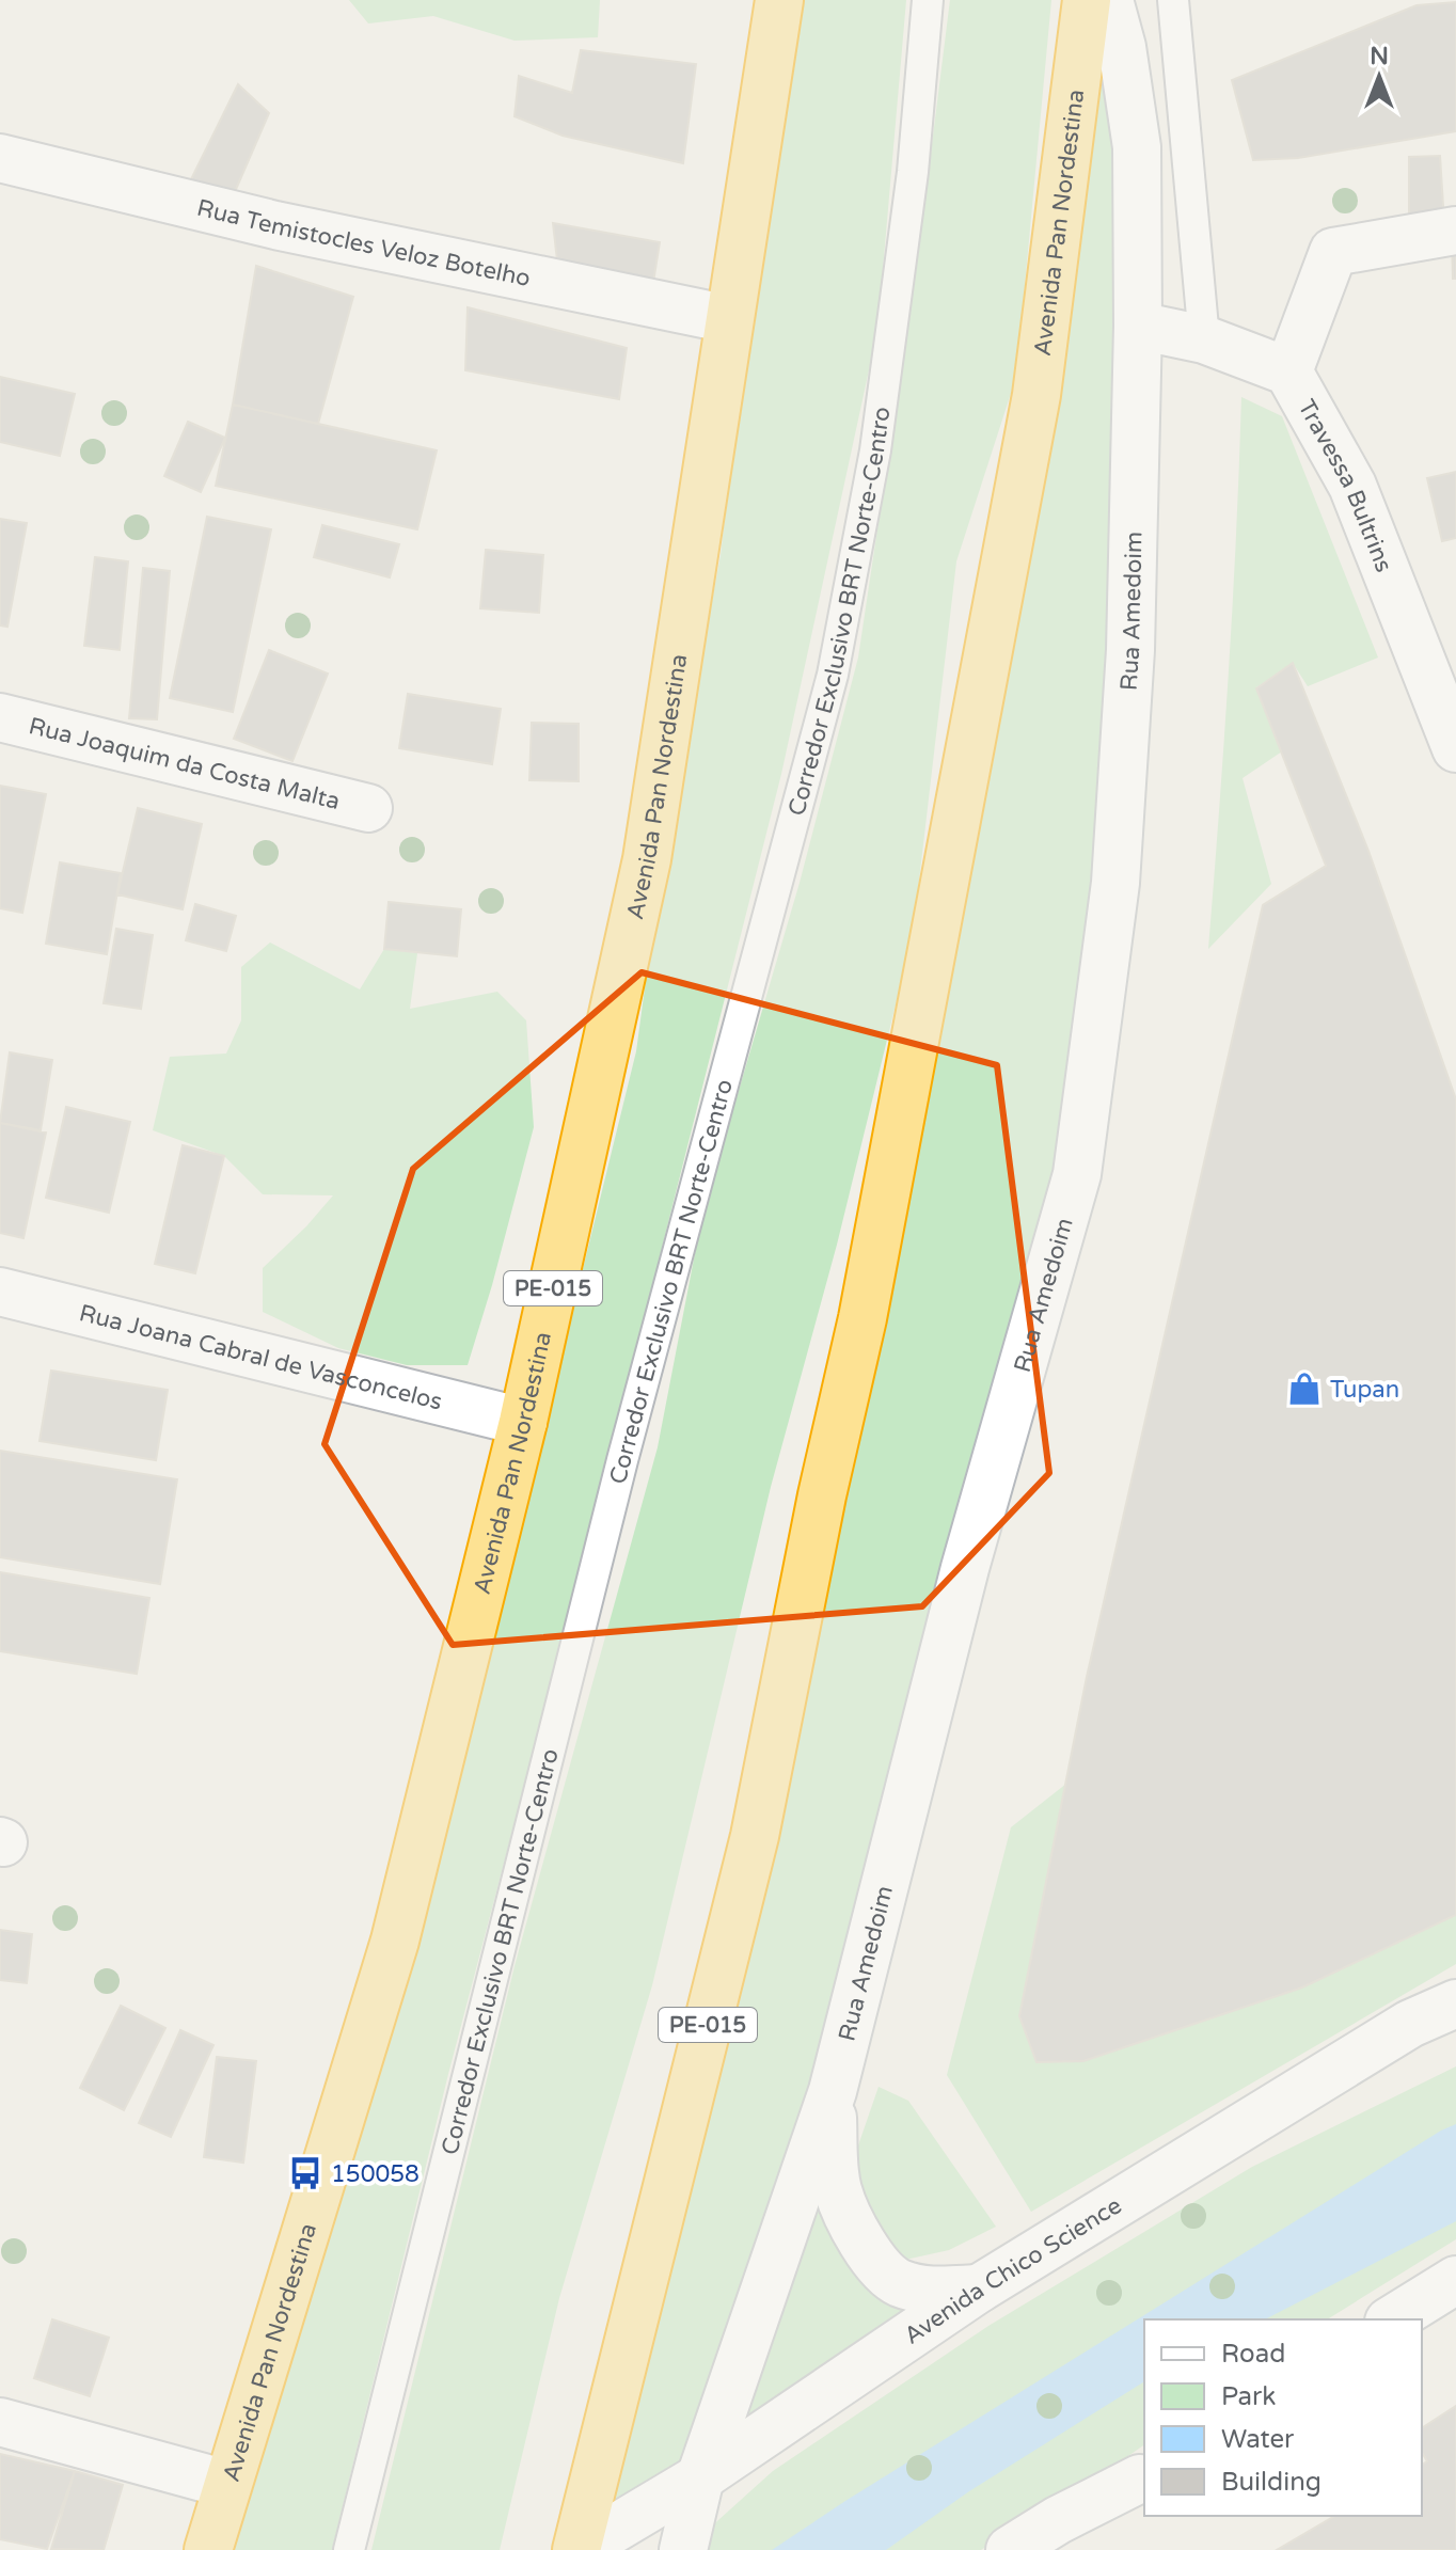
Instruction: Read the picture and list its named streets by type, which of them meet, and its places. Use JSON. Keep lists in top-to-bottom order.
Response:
{
  "streets": {
    "highway": ["Avenida Pan Nordestina", "PE-015"],
    "main road": [
      "Rua Temistocles Veloz Botelho",
      "Travessa Bultrins",
      "Rua Amedoim",
      "Rua Joaquim da Costa Malta",
      "Rua Joana Cabral de Vasconcelos",
      "Avenida Chico Science"
    ],
    "lane": ["Corredor Exclusivo BRT Norte-Centro"]
  },
  "crossings": [
    ["Avenida Pan Nordestina", "Rua Temistocles Veloz Botelho"],
    ["Avenida Pan Nordestina", "Rua Joana Cabral de Vasconcelos"],
    ["Avenida Pan Nordestina", "Avenida Chico Science"],
    ["Travessa Bultrins", "Rua Amedoim"],
    ["Rua Amedoim", "Avenida Chico Science"]
  ],
  "places": {
    "shop": ["Tupan"],
    "bus stop": ["150058"]
  },
  "legend": [
    "Road",
    "Park",
    "Water",
    "Building"
  ],
  "north": "top"
}
